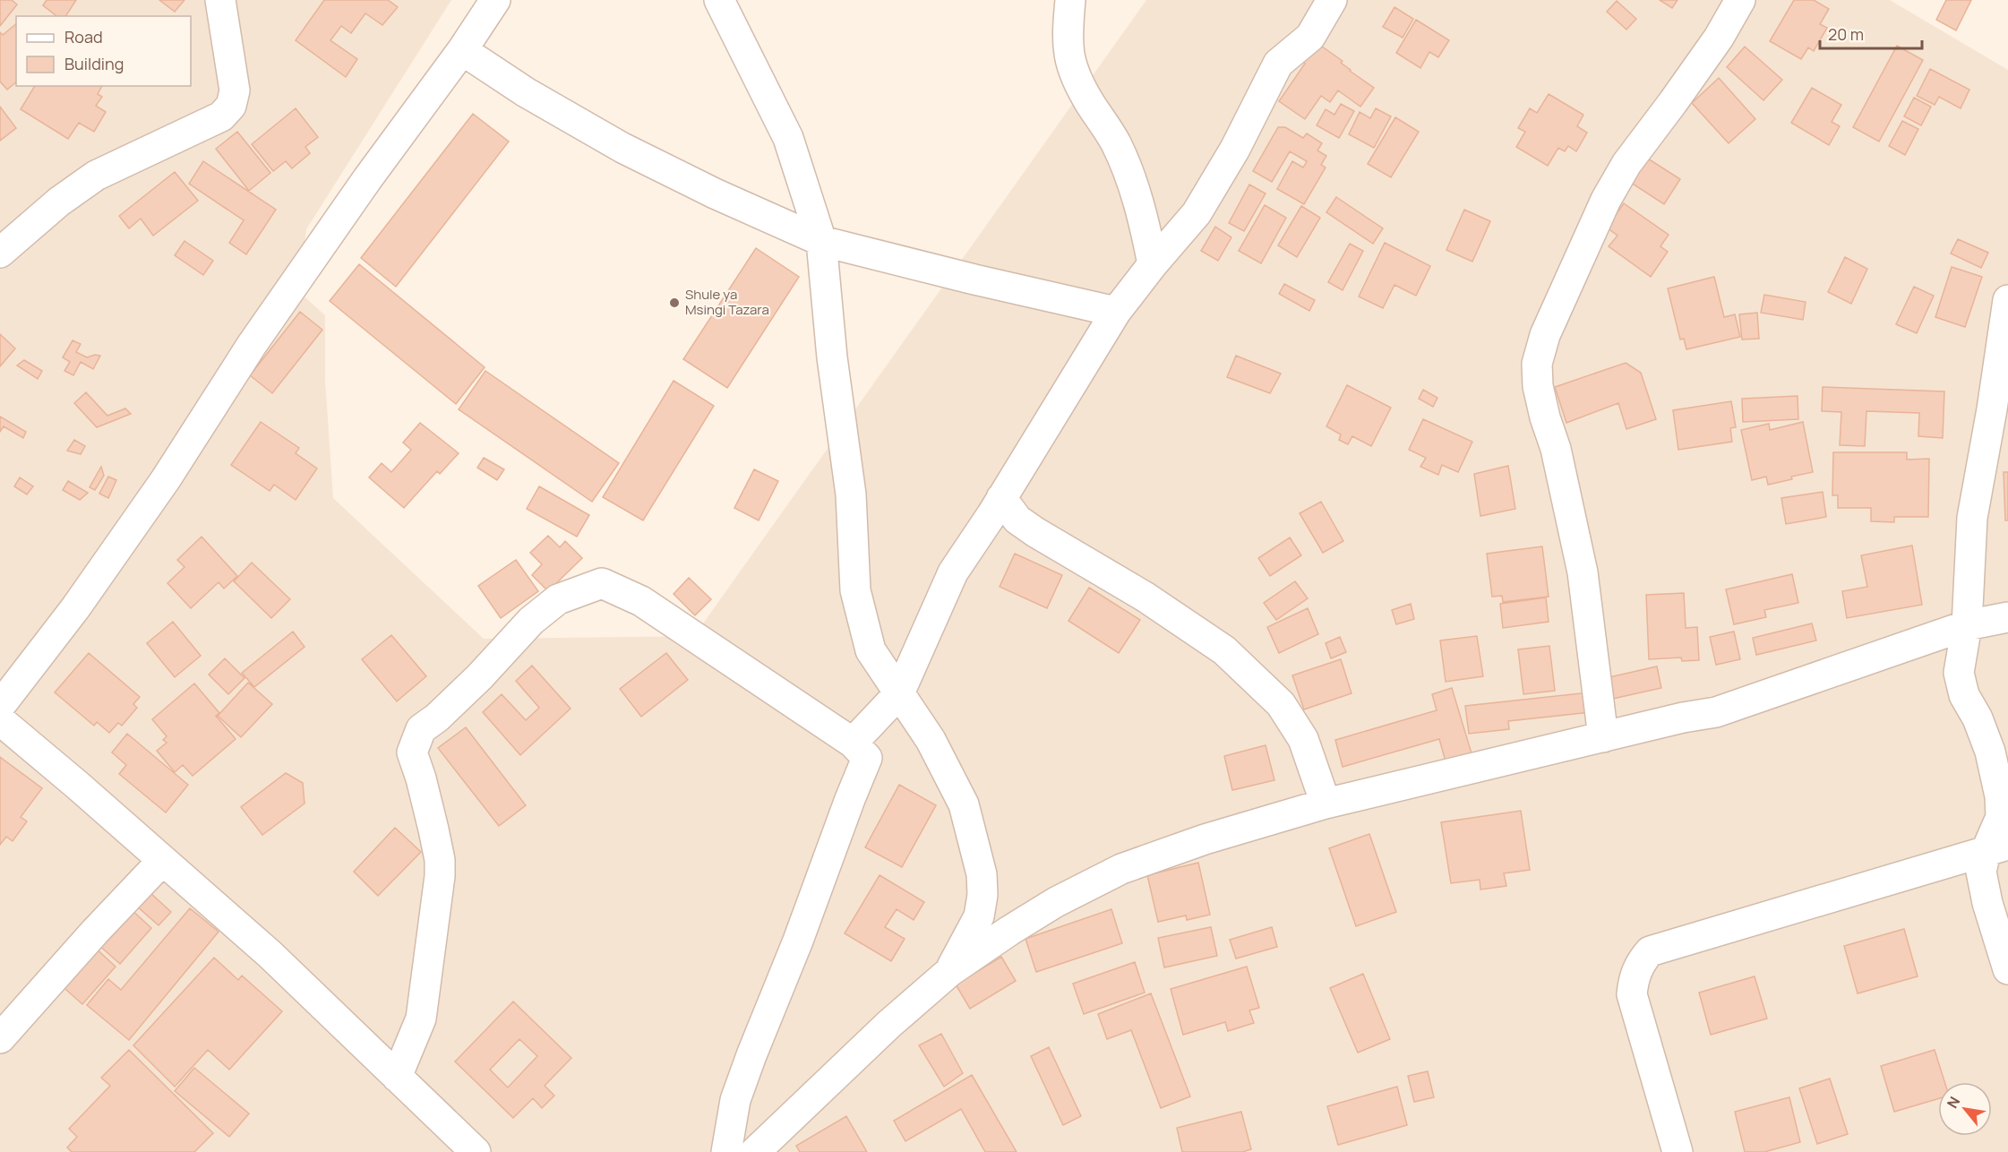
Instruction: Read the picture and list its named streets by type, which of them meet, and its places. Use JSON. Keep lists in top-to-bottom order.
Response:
{
  "places": ["Shule ya Msingi Tazara"],
  "legend": ["Road", "Building"],
  "scale_bar": "20 m",
  "north": "top left"
}
